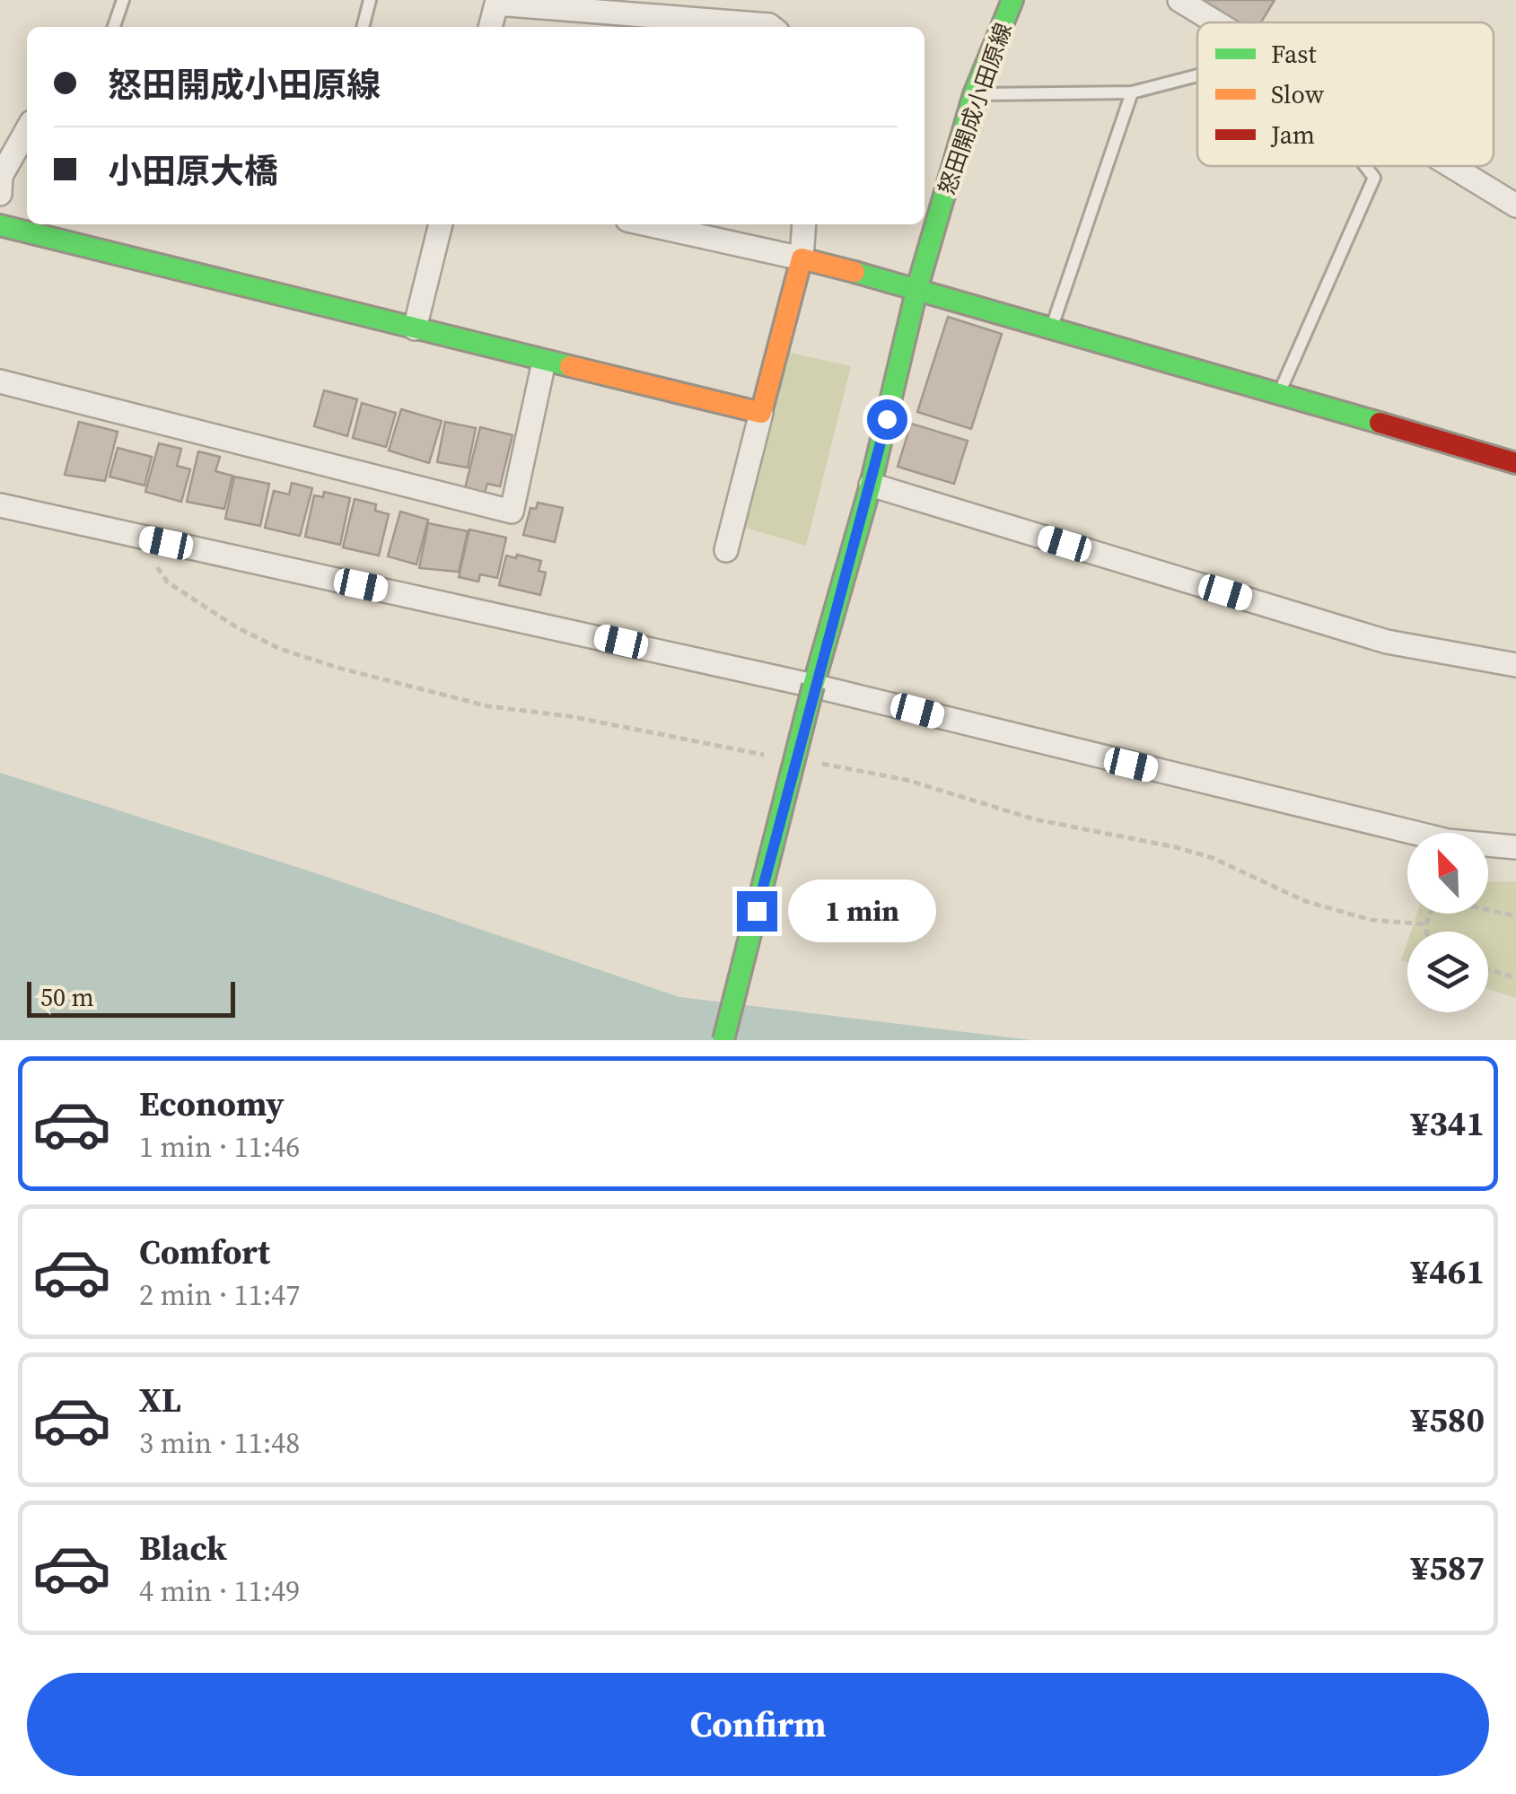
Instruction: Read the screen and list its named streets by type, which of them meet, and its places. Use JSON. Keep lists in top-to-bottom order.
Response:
{
  "streets": {
    "street": ["怒田開成小田原線"]
  },
  "legend": ["Fast", "Slow", "Jam"],
  "scale_bar": "50 m",
  "north": "top left",
  "page": {
    "banner": ["怒田開成小田原線", "小田原大橋"],
    "bubble": "1 min",
    "scale": "50 m",
    "list": [
      {
        "name": "Economy",
        "note": "1 min · 11:46",
        "value": "¥341"
      },
      {
        "name": "Comfort",
        "note": "2 min · 11:47",
        "value": "¥461"
      },
      {
        "name": "XL",
        "note": "3 min · 11:48",
        "value": "¥580"
      },
      {
        "name": "Black",
        "note": "4 min · 11:49",
        "value": "¥587"
      }
    ],
    "buttons": "Confirm"
  }
}
